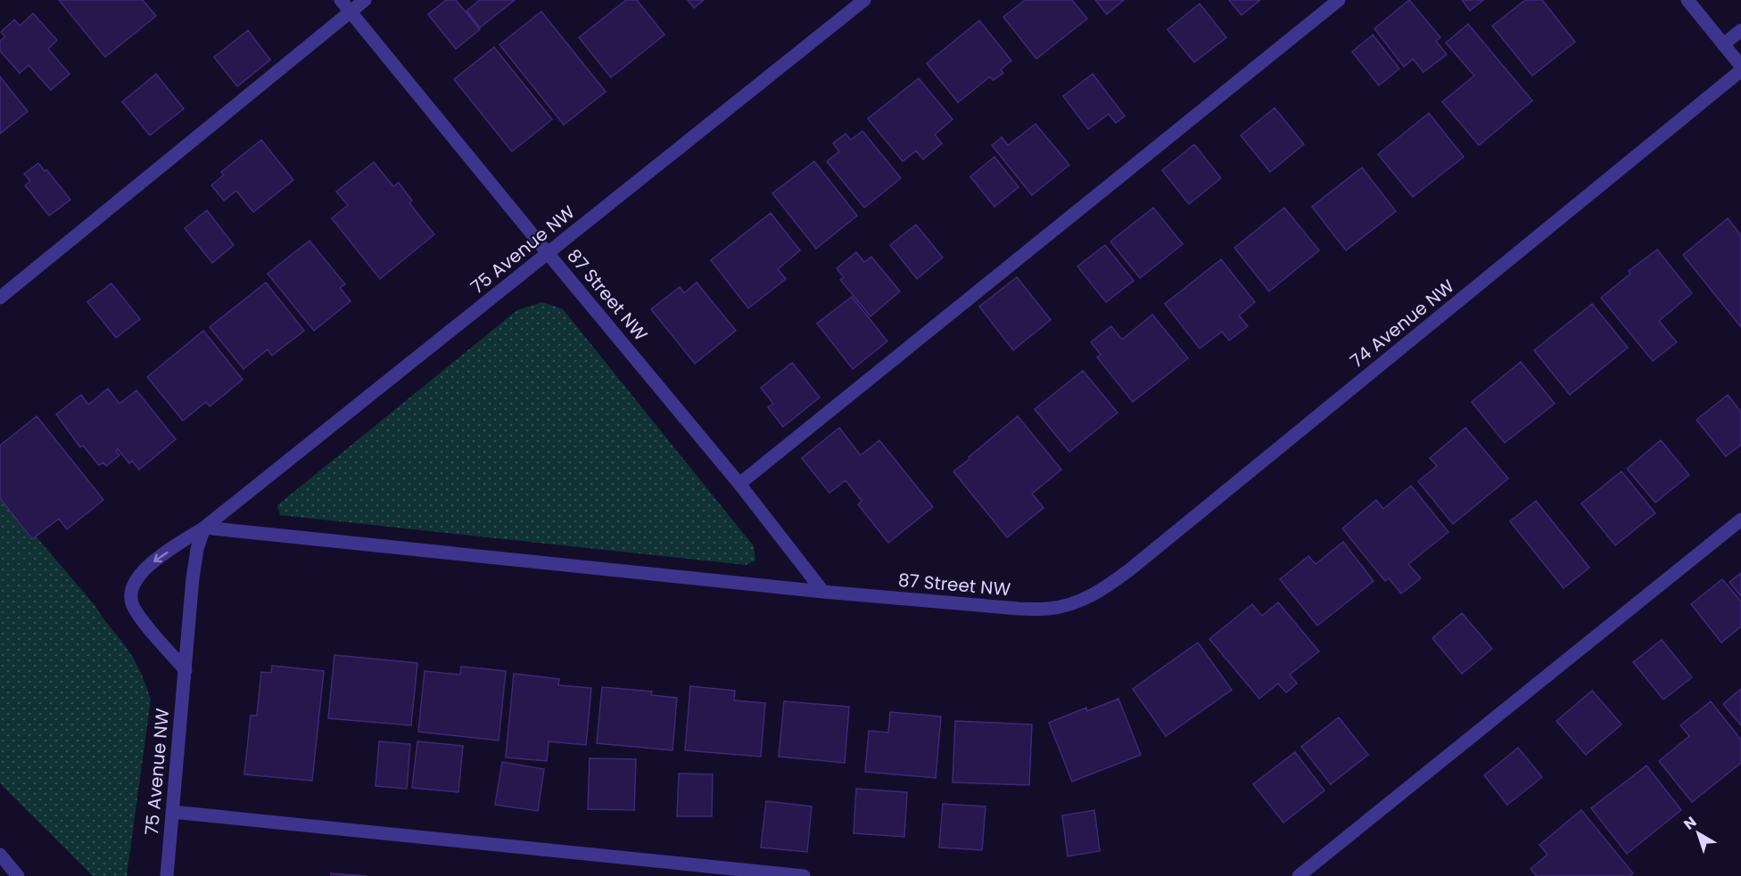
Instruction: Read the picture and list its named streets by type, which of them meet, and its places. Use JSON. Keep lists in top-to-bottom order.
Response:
{
  "streets": {
    "street": ["75 Avenue NW", "87 Street NW", "74 Avenue NW"]
  },
  "crossings": [
    ["75 Avenue NW", "87 Street NW"],
    ["87 Street NW", "74 Avenue NW"]
  ],
  "north": "top left"
}
